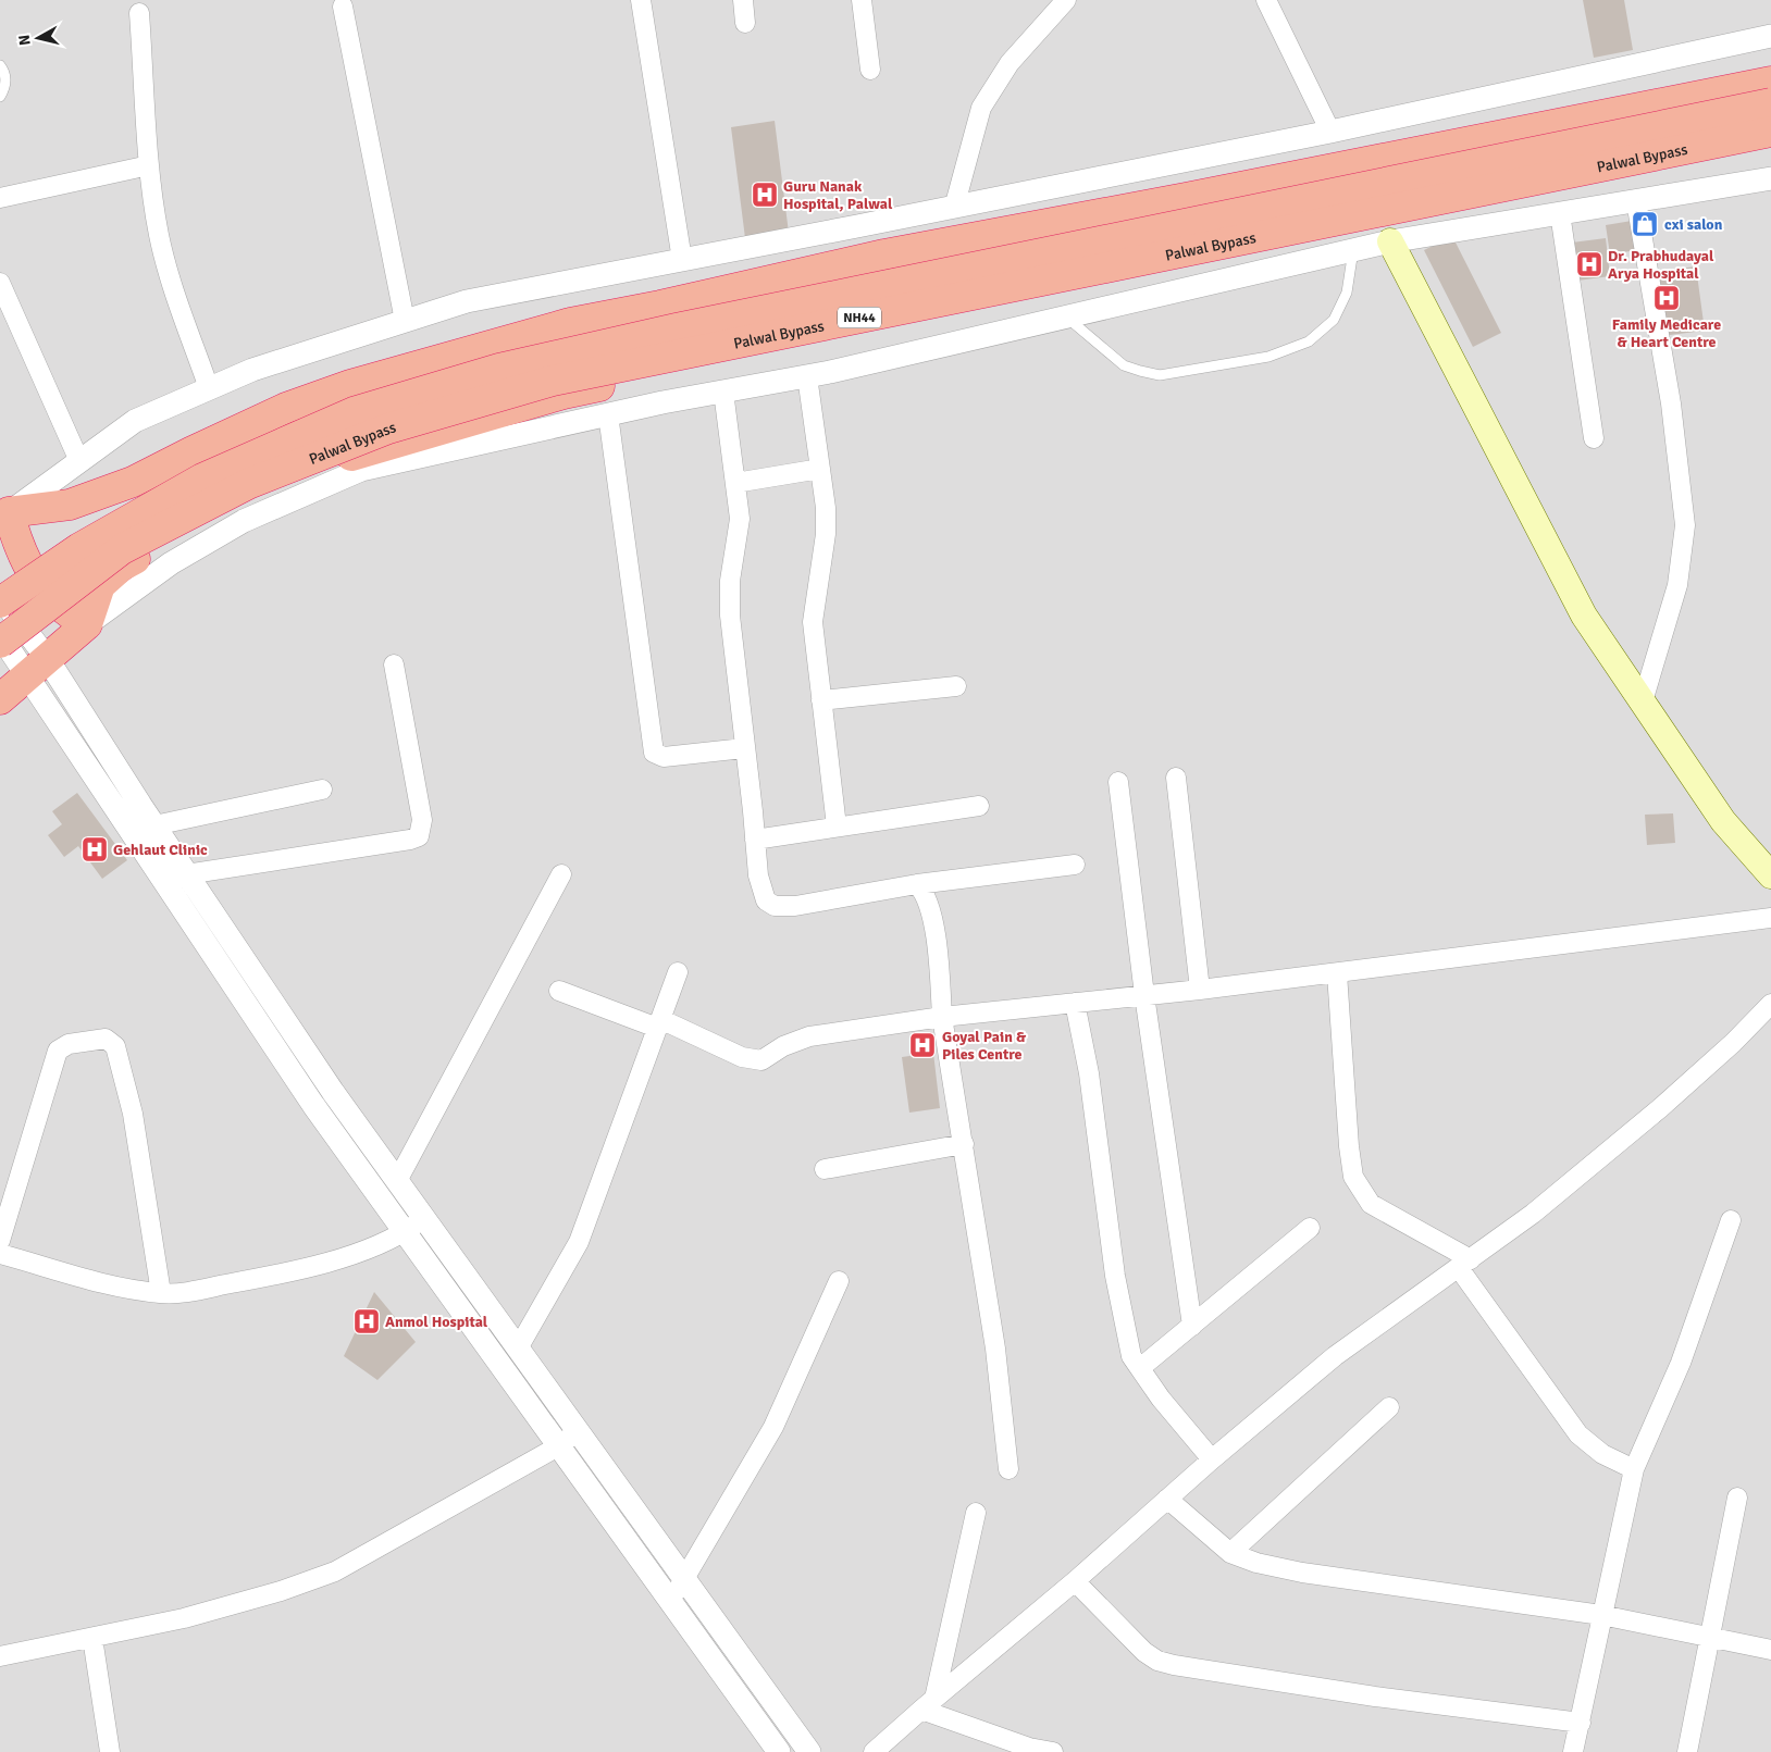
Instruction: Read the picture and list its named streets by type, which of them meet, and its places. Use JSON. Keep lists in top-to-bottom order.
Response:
{
  "streets": {
    "highway": ["Palwal Bypass", "NH44"]
  },
  "places": {
    "hospital": [
      "Guru Nanak Hospital, Palwal",
      "Dr. Prabhudayal Arya Hospital",
      "Family Medicare & Heart Centre",
      "Gehlaut Clinic",
      "Goyal Pain & Piles Centre",
      "Anmol Hospital"
    ],
    "shop": ["cxi salon"]
  },
  "north": "left"
}
